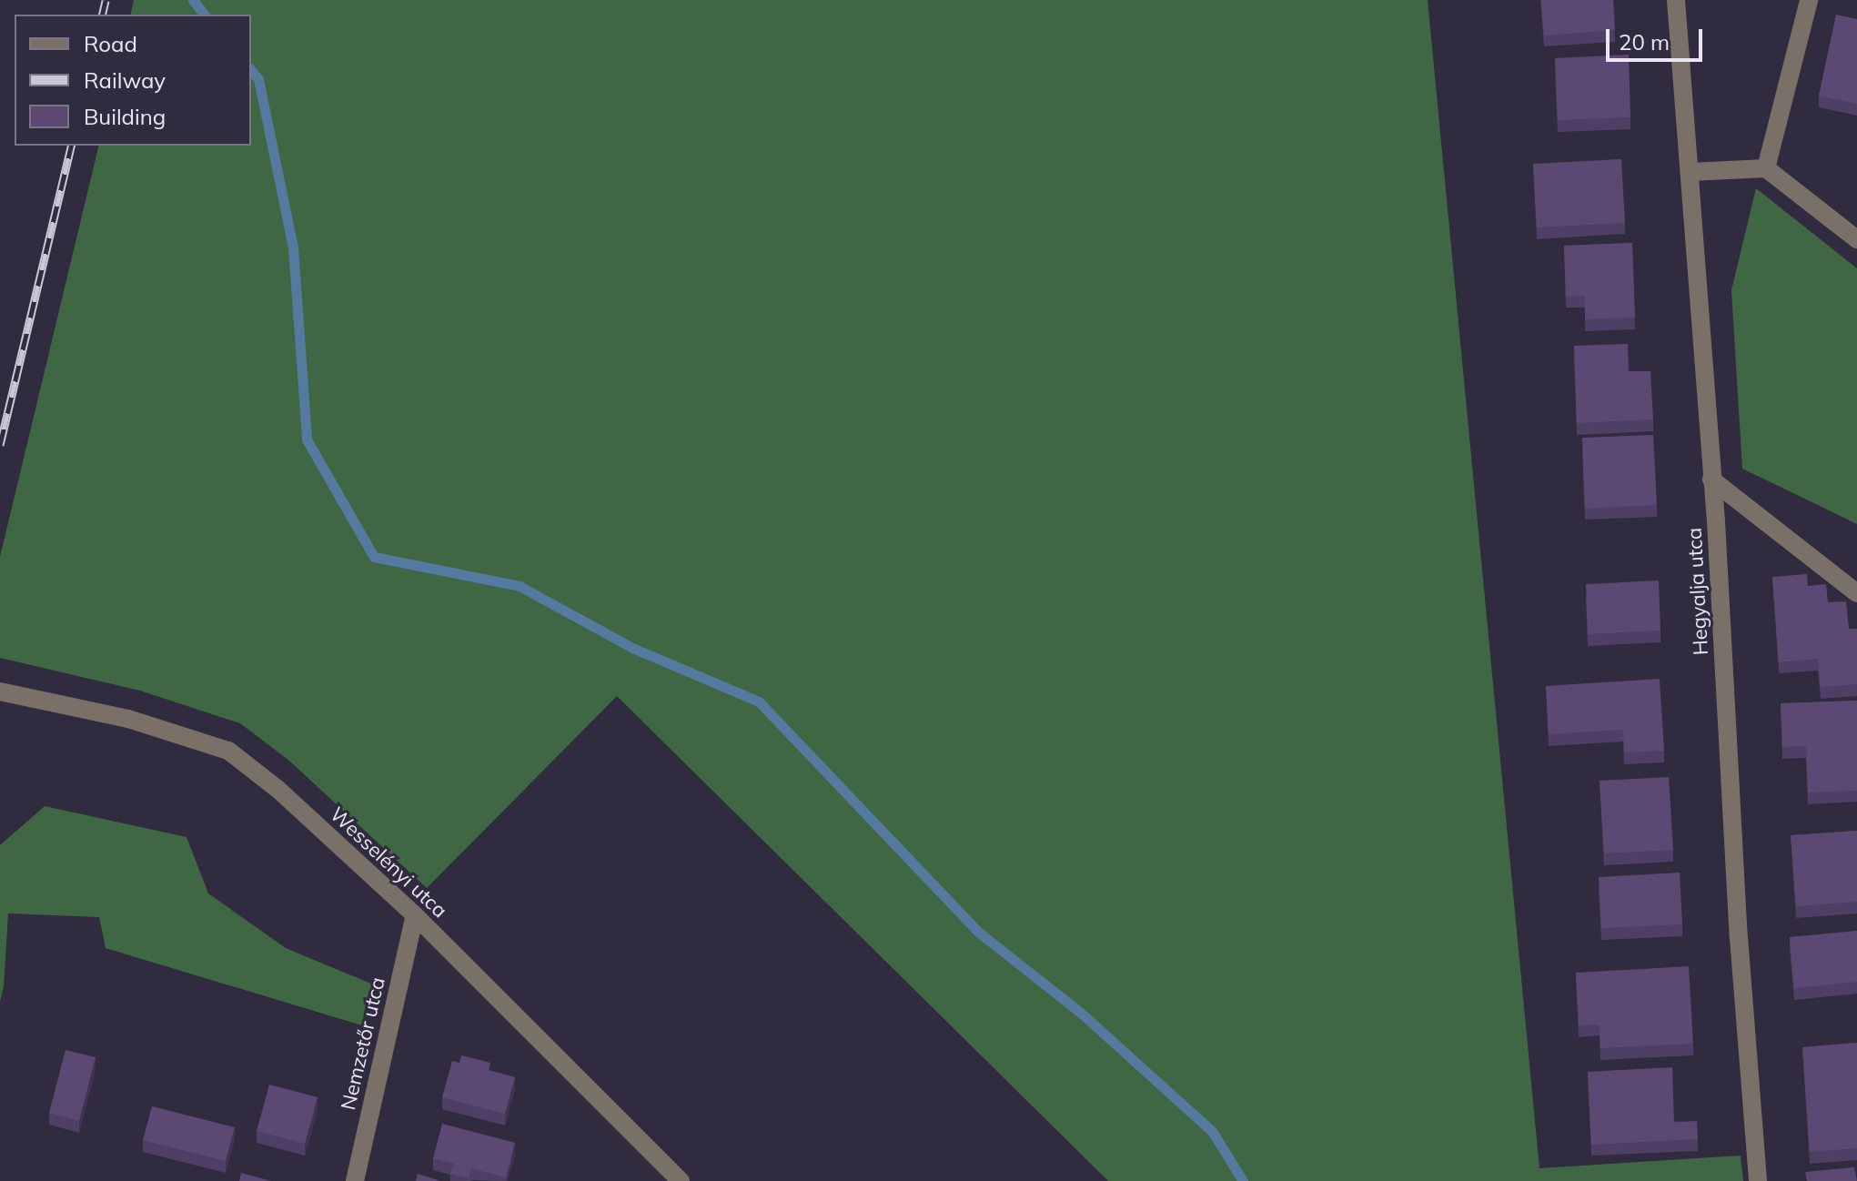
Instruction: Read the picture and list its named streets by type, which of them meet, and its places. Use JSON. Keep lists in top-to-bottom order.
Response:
{
  "streets": {
    "street": ["Hegyalja utca", "Wesselényi utca", "Nemzetőr utca"]
  },
  "crossings": [
    ["Wesselényi utca", "Nemzetőr utca"]
  ],
  "legend": ["Road", "Railway", "Building"],
  "scale_bar": "20 m"
}
